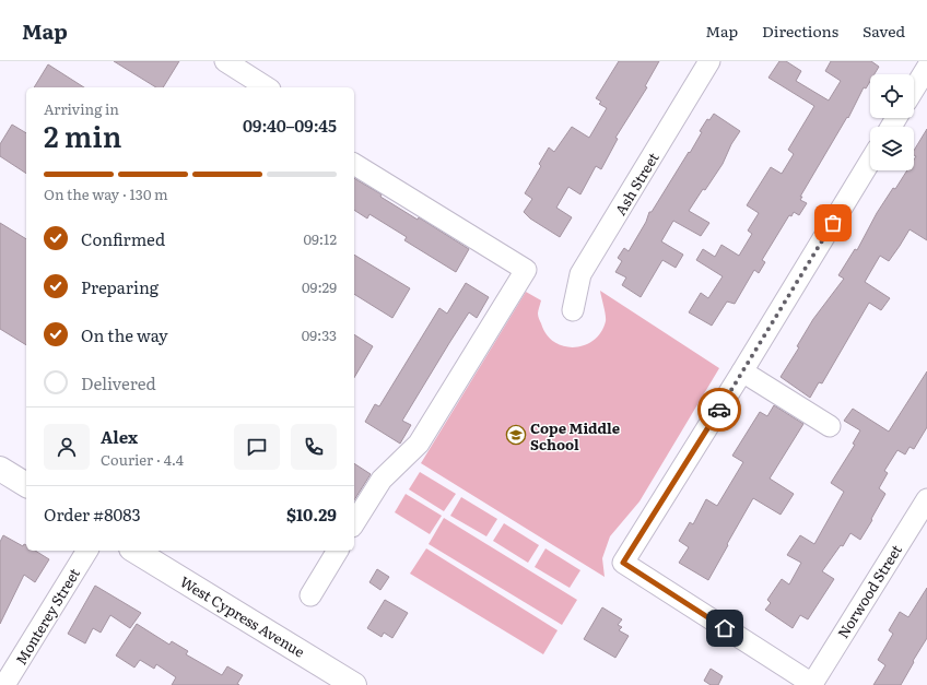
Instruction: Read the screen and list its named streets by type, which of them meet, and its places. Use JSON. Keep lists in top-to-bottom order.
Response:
{
  "streets": {
    "main road": ["West Cypress Avenue"],
    "street": ["Ash Street", "Norwood Street", "Monterey Street"]
  },
  "places": {
    "school or university": ["Cope Middle School"]
  },
  "page": {
    "header": "Map",
    "nav": ["Map", "Directions", "Saved"],
    "heading": ["2 min", "Arriving in", "09:40–09:45"],
    "panel": [
      "Alex",
      "Courier · 4.4",
      "Order #8083",
      "$10.29"
    ],
    "bar": "On the way · 130 m",
    "list": [
      ["Confirmed", "09:12"],
      ["Preparing", "09:29"],
      ["On the way", "09:33"],
      "Delivered"
    ]
  }
}
